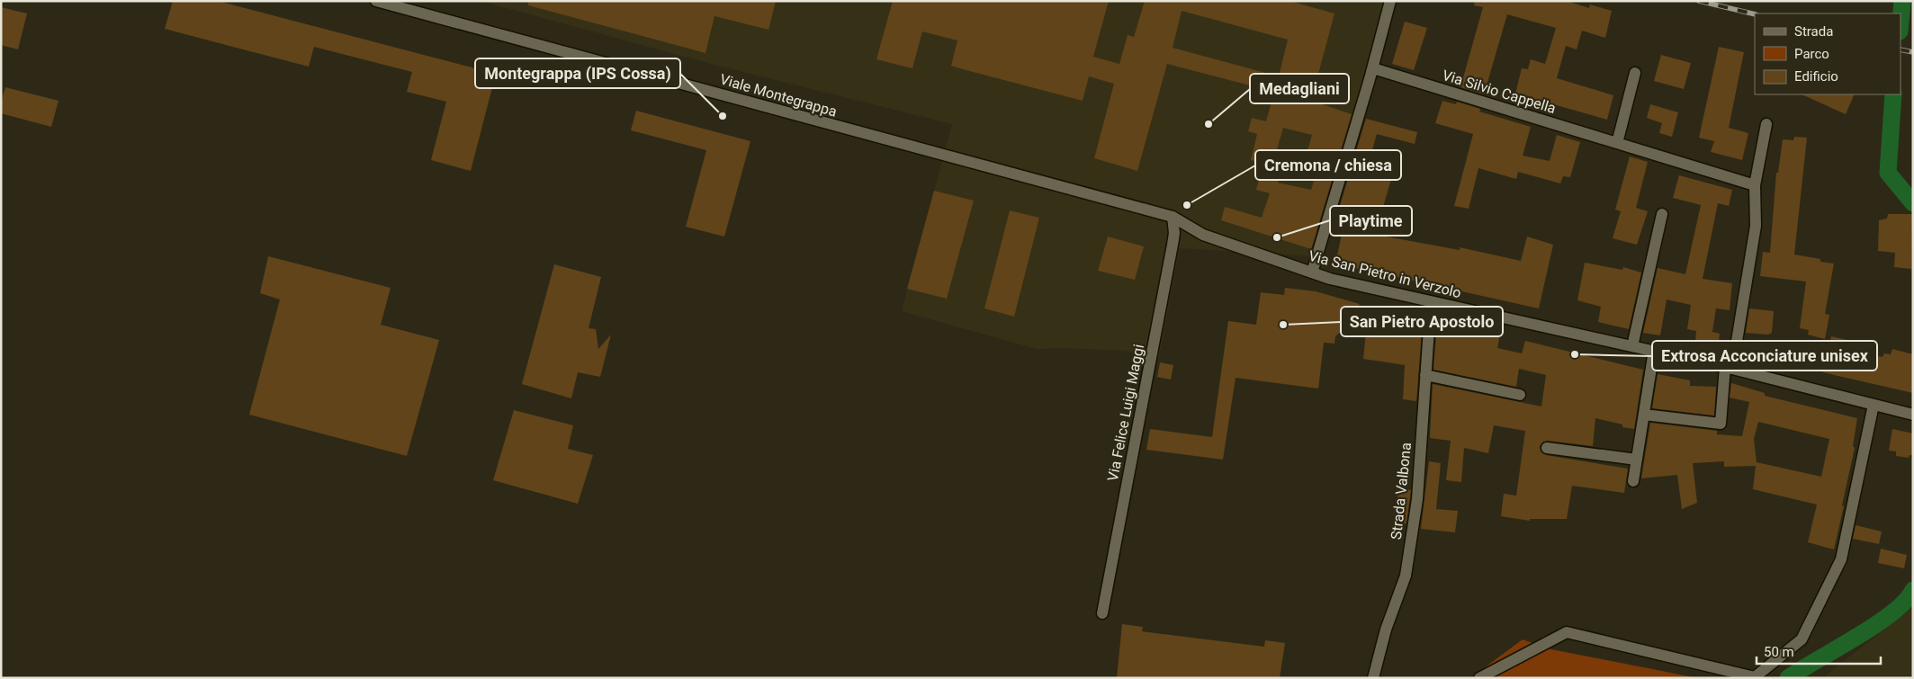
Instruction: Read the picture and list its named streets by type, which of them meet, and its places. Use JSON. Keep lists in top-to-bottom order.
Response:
{
  "streets": {
    "street": [
      "Via Silvio Cappella",
      "Viale Montegrappa",
      "Via San Pietro in Verzolo",
      "Via Felice Luigi Maggi",
      "Strada Valbona"
    ]
  },
  "crossings": [
    ["Viale Montegrappa", "Via San Pietro in Verzolo"],
    ["Viale Montegrappa", "Via Felice Luigi Maggi"],
    ["Via San Pietro in Verzolo", "Via Felice Luigi Maggi"],
    ["Via San Pietro in Verzolo", "Strada Valbona"]
  ],
  "places": [
    "Montegrappa (IPS Cossa)",
    "Medagliani",
    "Cremona / chiesa",
    "Playtime",
    "San Pietro Apostolo",
    "Extrosa Acconciature unisex"
  ],
  "legend": ["Strada", "Parco", "Edificio"],
  "scale_bar": "50 m"
}
